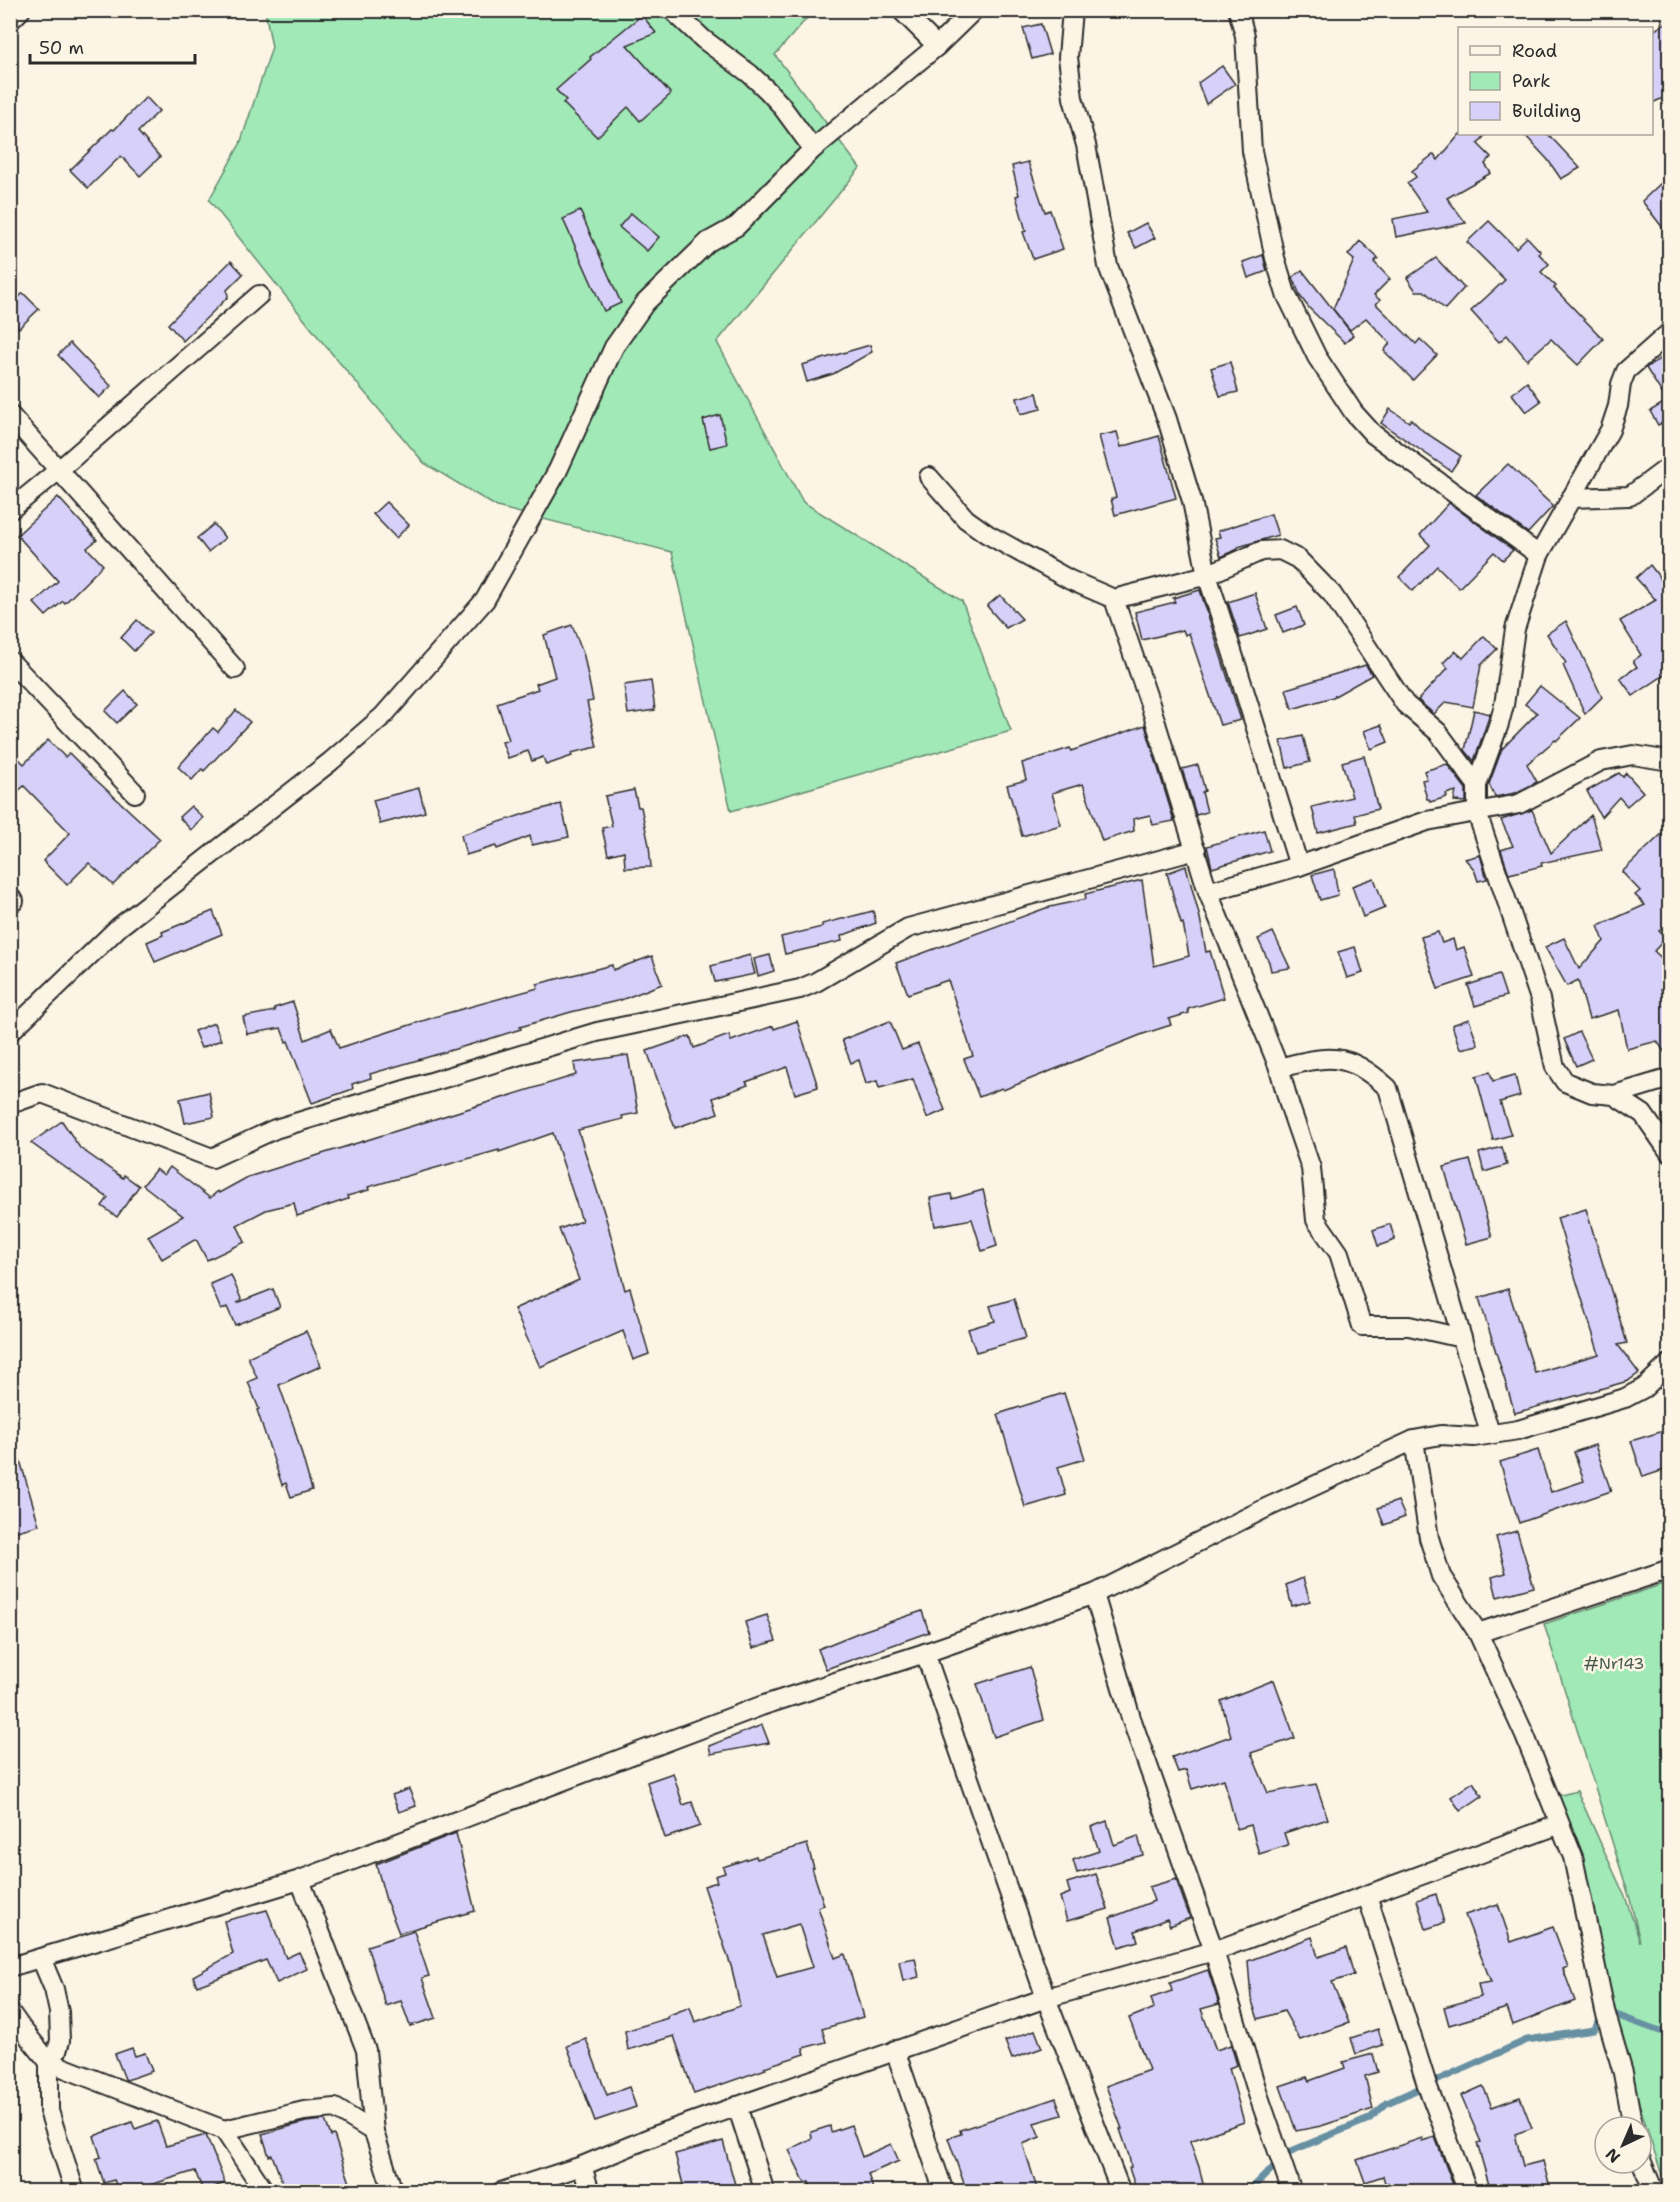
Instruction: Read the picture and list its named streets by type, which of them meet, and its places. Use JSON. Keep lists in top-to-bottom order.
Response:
{
  "parks": ["#Nr143"],
  "legend": ["Road", "Park", "Building"],
  "scale_bar": "50 m",
  "north": "bottom left"
}
